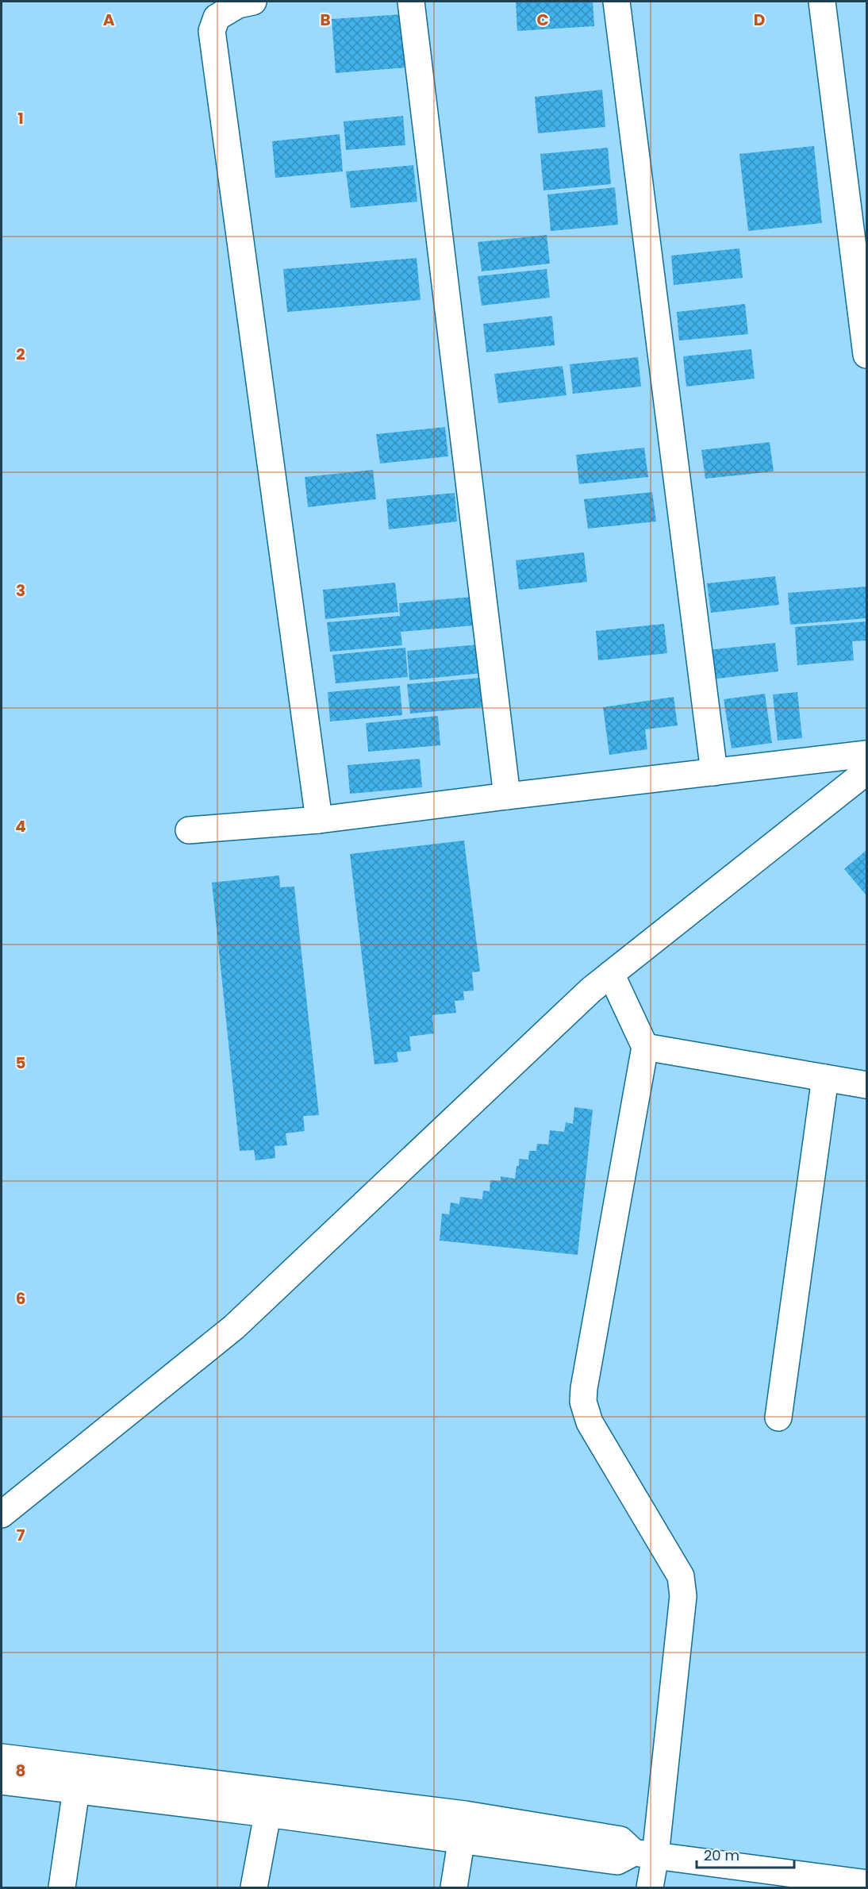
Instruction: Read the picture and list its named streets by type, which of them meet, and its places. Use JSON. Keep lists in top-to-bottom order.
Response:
{
  "scale_bar": "20 m",
  "grid": {
    "columns": [
      "A",
      "B",
      "C",
      "D"
    ],
    "rows": [
      "1",
      "2",
      "3",
      "4",
      "5",
      "6",
      "7",
      "8"
    ]
  }
}
